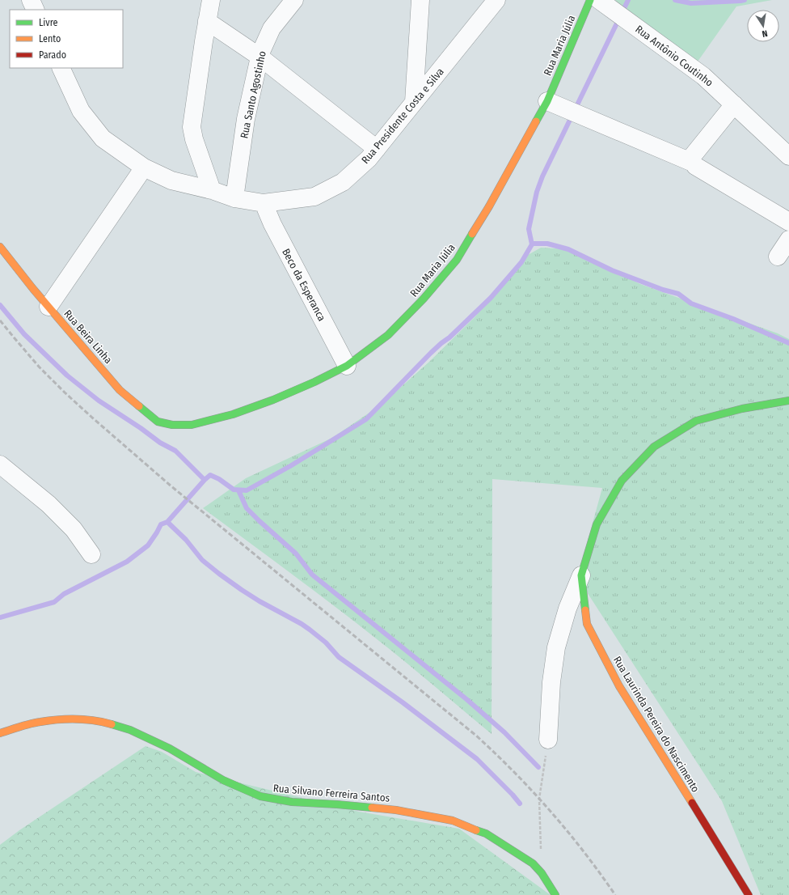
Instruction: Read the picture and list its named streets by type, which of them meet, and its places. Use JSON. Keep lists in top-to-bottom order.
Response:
{
  "streets": {
    "street": [
      "Rua Maria Júlia",
      "Rua Antônio Coutinho",
      "Rua Santo Agostinho",
      "Rua Presidente Costa e Silva",
      "Beco da Esperanca",
      "Rua Beira Linha",
      "Rua Laurinda Pereira do Nascimento",
      "Rua Silvano Ferreira Santos"
    ]
  },
  "crossings": [
    ["Rua Maria Júlia", "Beco da Esperanca"],
    ["Rua Maria Júlia", "Rua Beira Linha"],
    ["Rua Santo Agostinho", "Rua Presidente Costa e Silva"],
    ["Rua Presidente Costa e Silva", "Beco da Esperanca"]
  ],
  "legend": ["Livre", "Lento", "Parado"],
  "north": "bottom"
}
